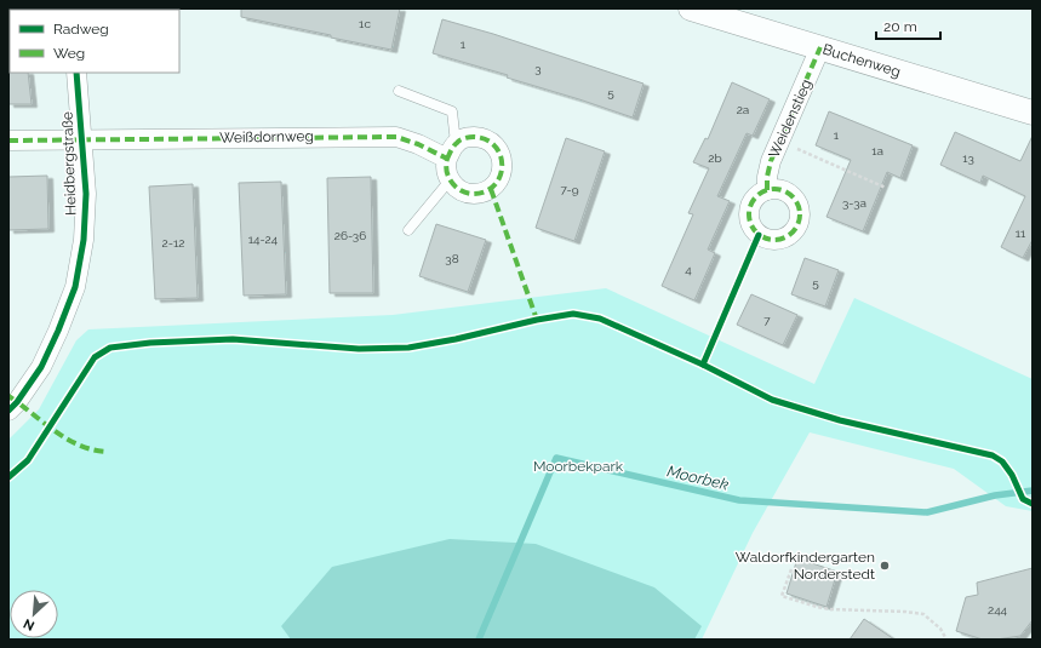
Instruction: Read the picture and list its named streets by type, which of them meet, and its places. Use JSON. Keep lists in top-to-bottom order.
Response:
{
  "streets": {
    "street": [
      "Buchenweg",
      "Weidenstieg",
      "Weißdornweg",
      "Heidbergstraße"
    ]
  },
  "crossings": [
    ["Buchenweg", "Weidenstieg"],
    ["Weißdornweg", "Heidbergstraße"]
  ],
  "water": ["Moorbek"],
  "parks": ["Moorbekpark"],
  "places": ["Waldorfkindergarten Norderstedt"],
  "house_numbers": [
    "1c",
    "1",
    "3",
    "5",
    "2a",
    "1",
    "1a",
    "2b",
    "13",
    "7-9",
    "3-3a",
    "11",
    "26-36",
    "14-24",
    "2-12",
    "38",
    "4",
    "5",
    "7",
    "244"
  ],
  "legend": ["Radweg", "Weg"],
  "scale_bar": "20 m",
  "north": "bottom left"
}
